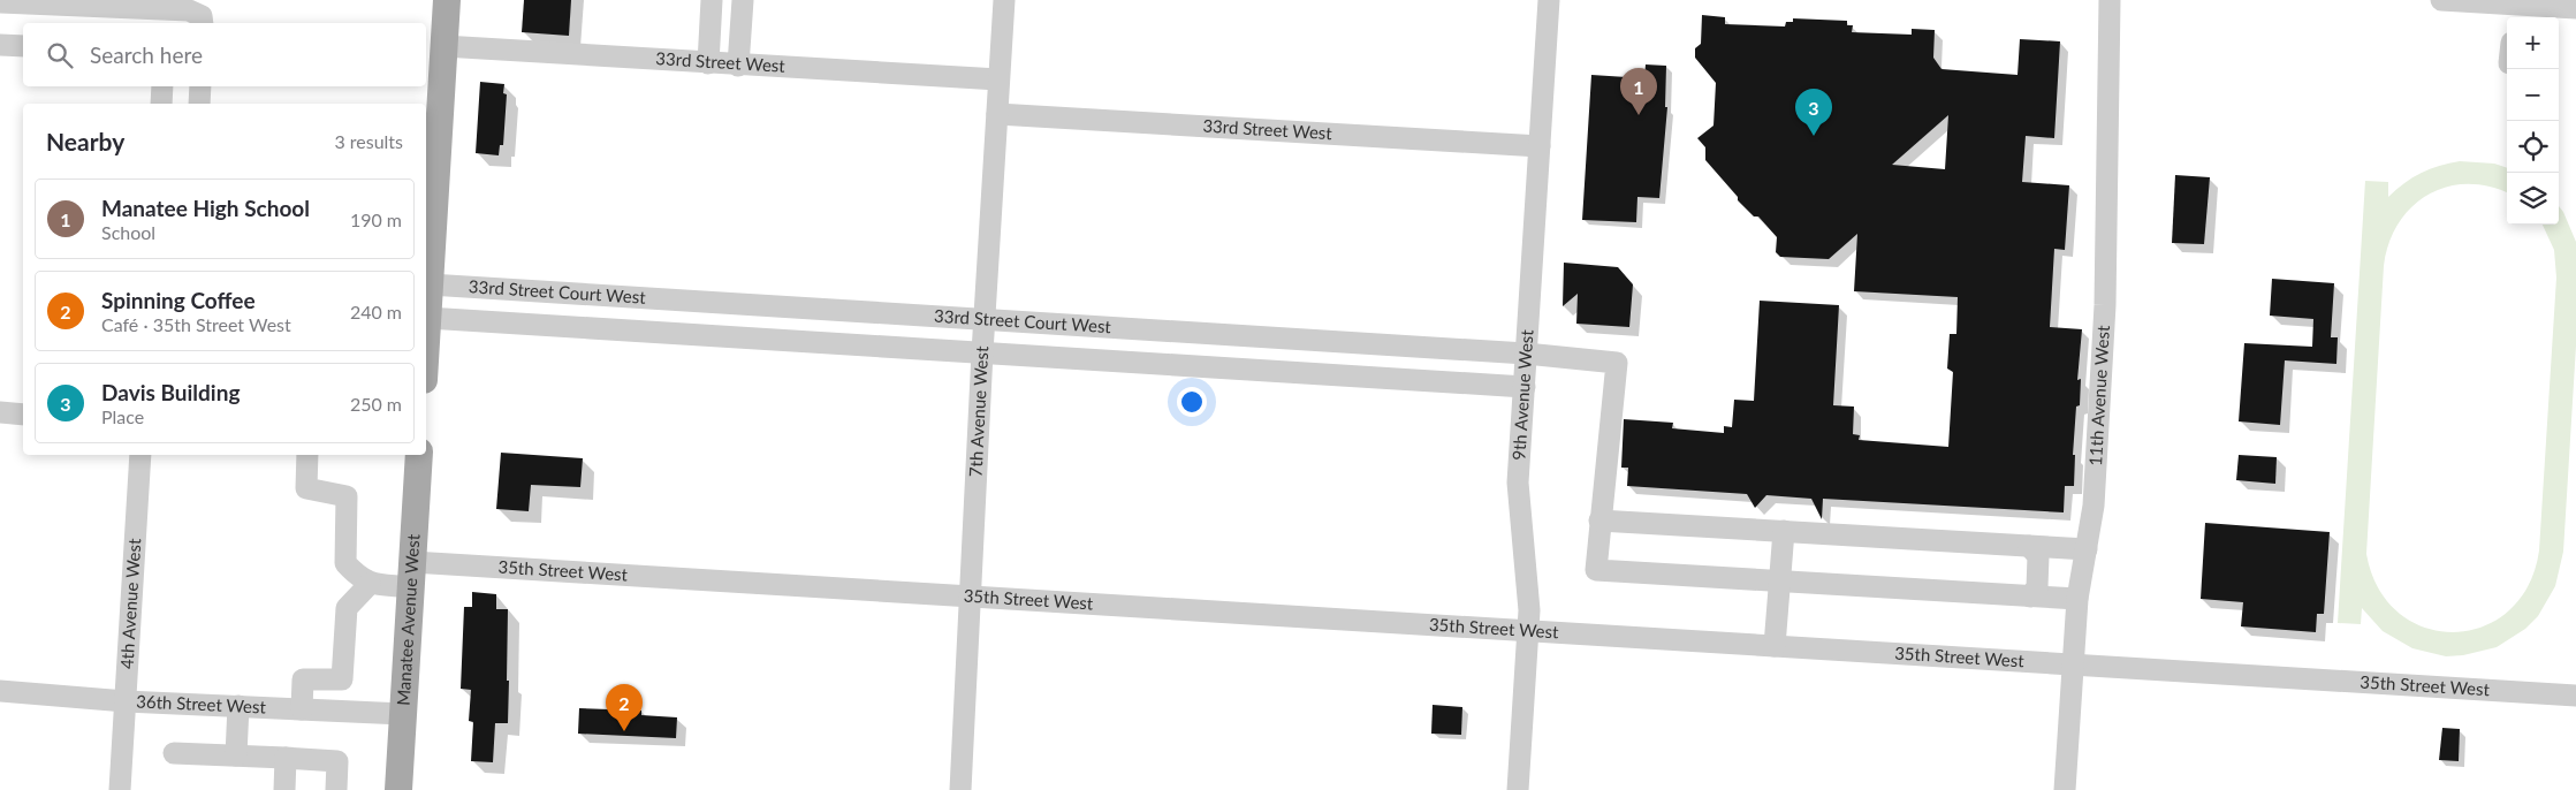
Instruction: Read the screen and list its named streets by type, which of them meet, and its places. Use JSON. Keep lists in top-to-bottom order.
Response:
{
  "streets": {
    "main road": ["Manatee Avenue West"],
    "street": [
      "33rd Street West",
      "33rd Street Court West",
      "9th Avenue West",
      "11th Avenue West",
      "7th Avenue West",
      "35th Street West",
      "4th Avenue West",
      "36th Street West"
    ]
  },
  "crossings": [
    ["33rd Street West", "9th Avenue West"],
    ["33rd Street West", "7th Avenue West"],
    ["33rd Street Court West", "9th Avenue West"],
    ["33rd Street Court West", "7th Avenue West"],
    ["9th Avenue West", "35th Street West"],
    ["11th Avenue West", "35th Street West"],
    ["7th Avenue West", "35th Street West"],
    ["35th Street West", "Manatee Avenue West"],
    ["4th Avenue West", "36th Street West"],
    ["Manatee Avenue West", "36th Street West"]
  ],
  "page": {
    "map_buttons": ["+", "−"],
    "search": "Search here",
    "pins": ["1", "3", "2"],
    "heading": ["Nearby", "3 results"],
    "list": [
      {
        "mark": "1",
        "name": "Manatee High School",
        "note": "School",
        "value": "190 m"
      },
      {
        "mark": "2",
        "name": "Spinning Coffee",
        "note": "Café · 35th Street West",
        "value": "240 m"
      },
      {
        "mark": "3",
        "name": "Davis Building",
        "note": "Place",
        "value": "250 m"
      }
    ]
  }
}
